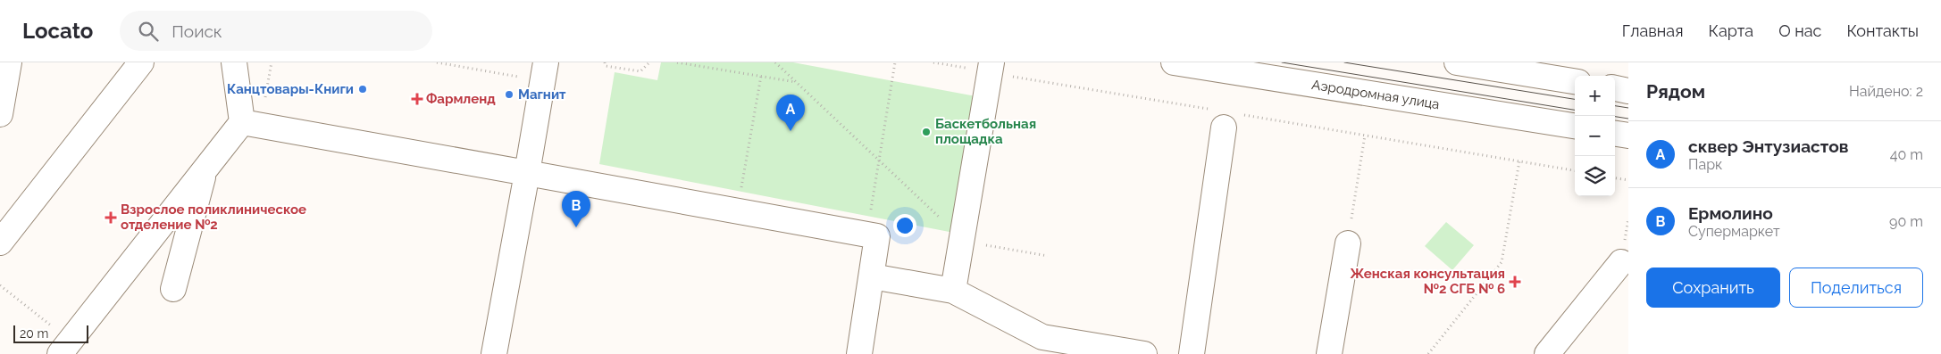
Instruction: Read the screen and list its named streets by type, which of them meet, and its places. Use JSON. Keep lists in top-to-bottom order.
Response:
{
  "streets": {
    "main road": ["Аэродромная улица"]
  },
  "places": {
    "other": ["Канцтовары-Книги", "Магнит", "Баскетбольная площадка"],
    "health": ["Фармленд", "Взрослое поликлиническое отделение №2", "Женская консультация №2 СГБ № 6"]
  },
  "scale_bar": "20 m",
  "page": {
    "header": "Locato",
    "search": "Поиск",
    "nav": [
      "Главная",
      "Карта",
      "О нас",
      "Контакты"
    ],
    "heading": ["Рядом", "Найдено: 2"],
    "map_buttons": ["+", "−"],
    "pins": ["A", "B"],
    "list": [
      {
        "mark": "A",
        "name": "сквер Энтузиастов",
        "note": "Парк",
        "value": "40 m"
      },
      {
        "mark": "B",
        "name": "Ермолино",
        "note": "Супермаркет",
        "value": "90 m"
      }
    ],
    "buttons": ["Сохранить", "Поделиться"],
    "scale": "20 m"
  }
}
